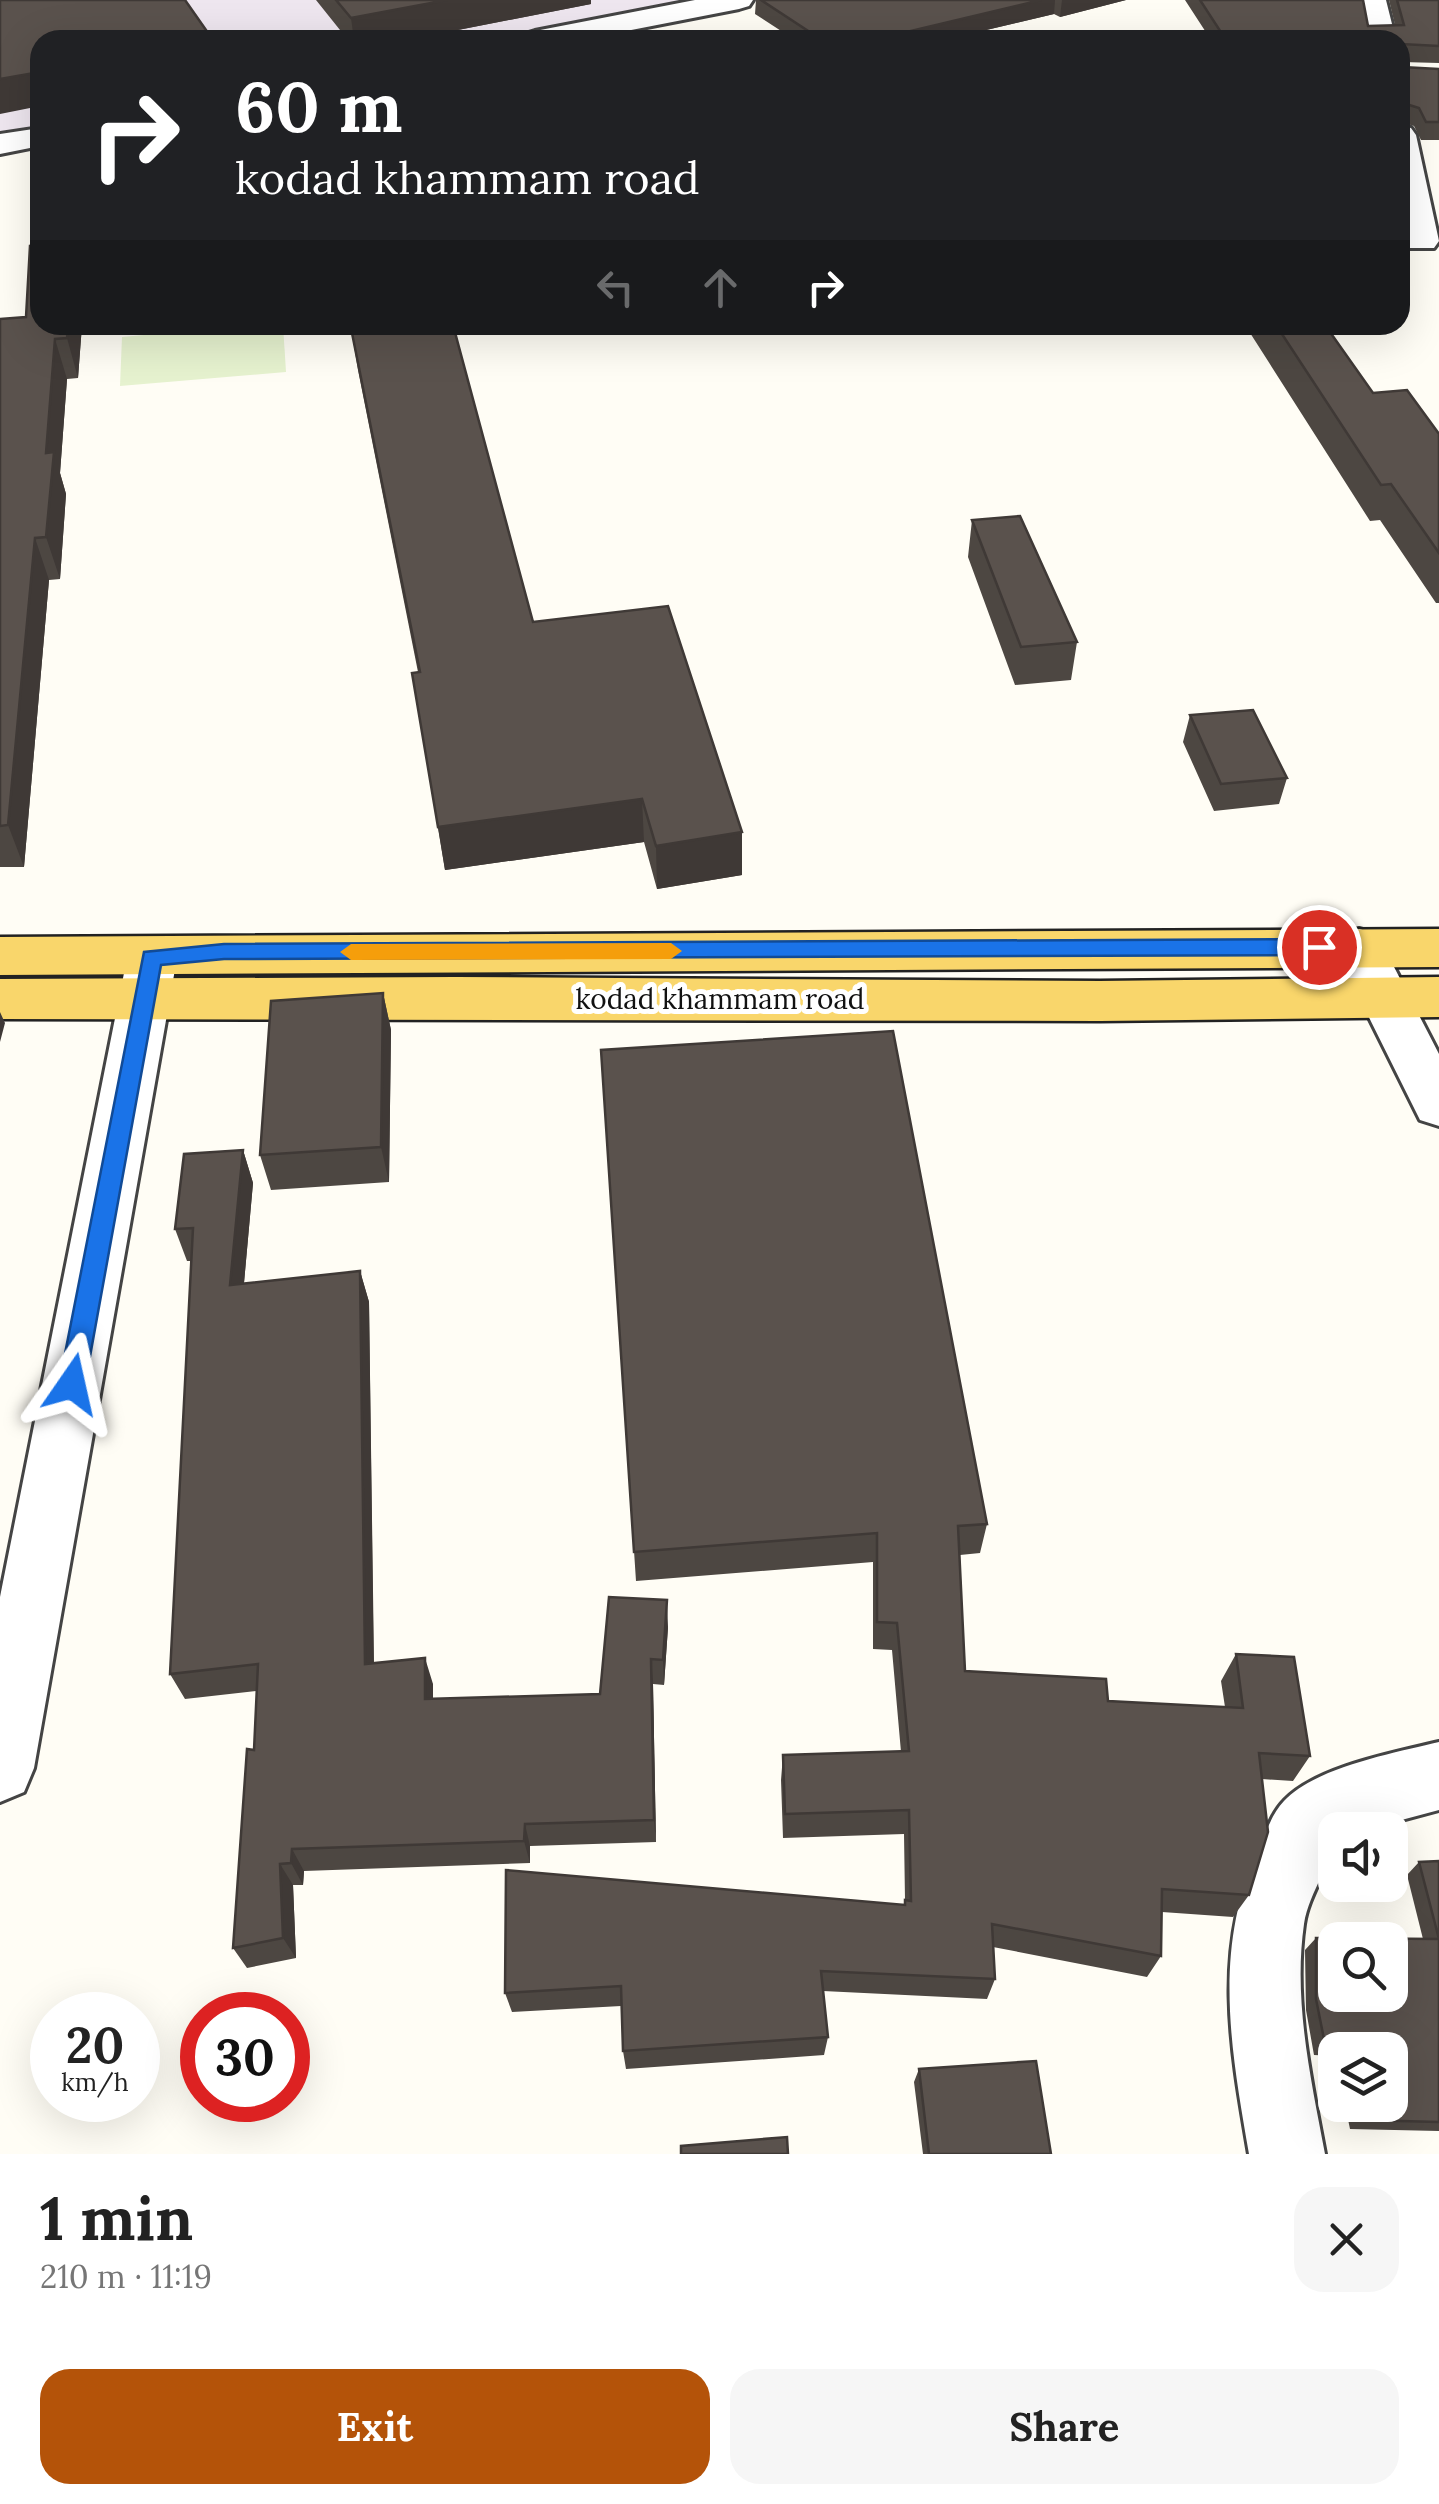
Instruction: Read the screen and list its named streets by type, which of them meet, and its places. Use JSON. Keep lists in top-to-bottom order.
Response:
{
  "streets": {
    "main road": ["kodad khammam road"]
  },
  "page": {
    "turn": ["60 m", "kodad khammam road"],
    "speed": "20 km/h",
    "limit": "30",
    "heading": ["1 min", "210 m · 11:19"],
    "buttons": ["Exit", "Share"]
  }
}
